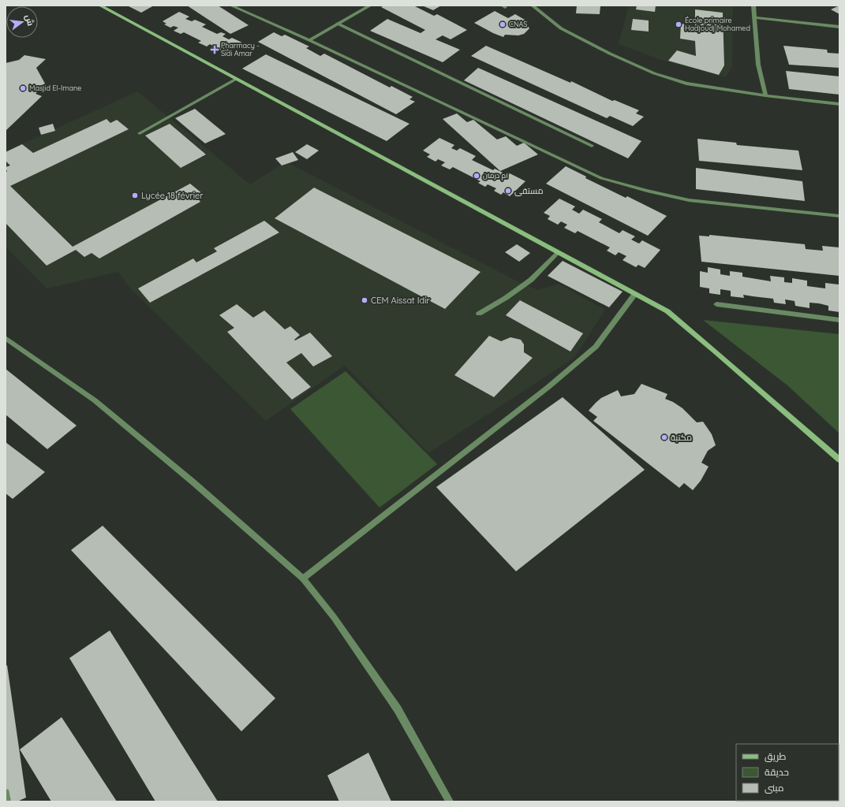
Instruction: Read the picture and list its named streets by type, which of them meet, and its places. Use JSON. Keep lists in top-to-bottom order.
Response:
{
  "places": {
    "other": [
      "CNAS",
      "École primaire Hadjoudj Mohamed",
      "Masjid El-Imane",
      "ام درمان",
      "مستفى",
      "Lycée 18 février",
      "CEM Aissat Idir",
      "مكتبة"
    ],
    "health": ["Pharmacy - Sidi Amar"]
  },
  "legend": ["طريق", "حديقة", "مبنى"],
  "north": "right"
}
